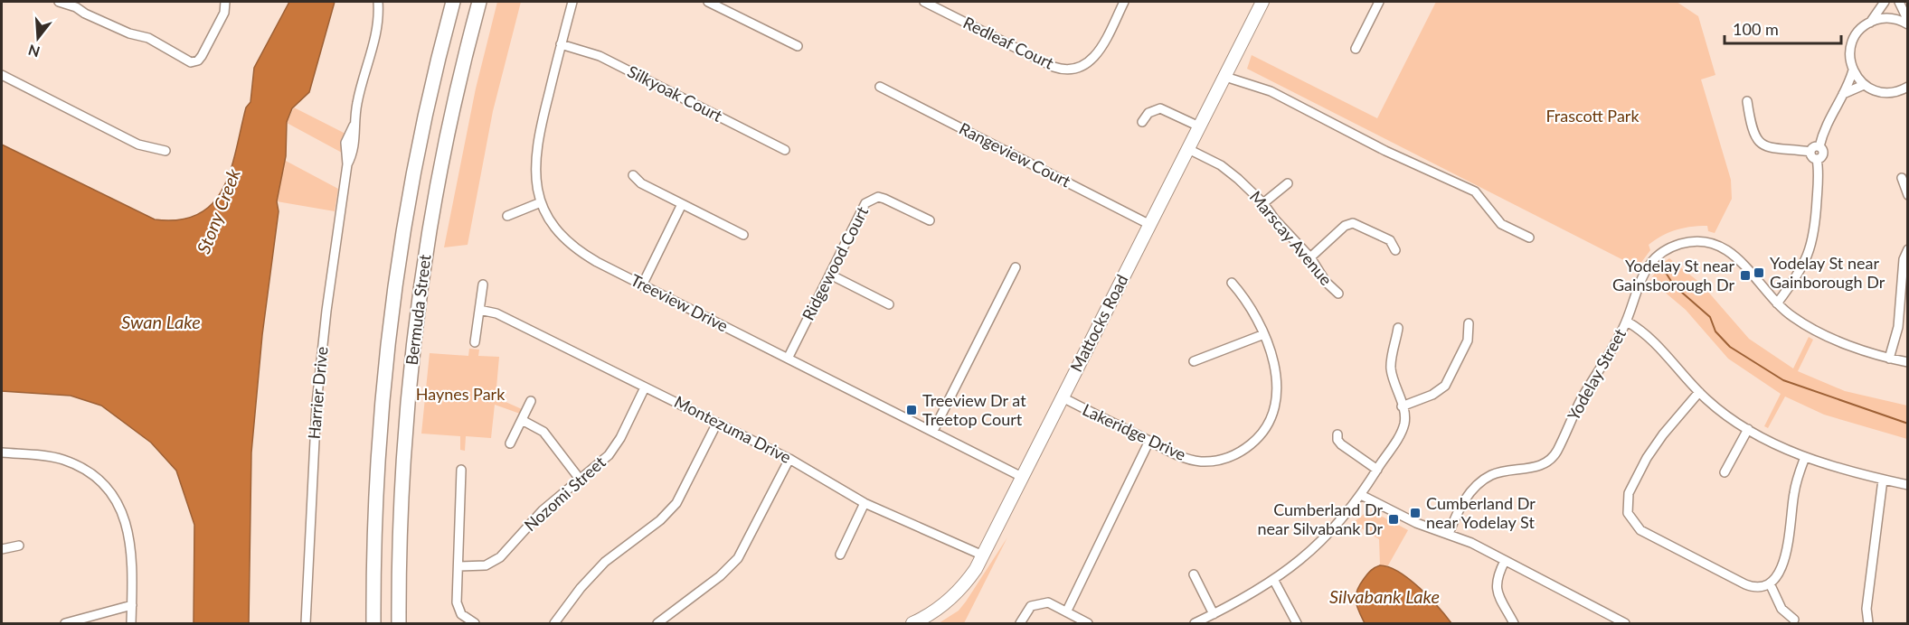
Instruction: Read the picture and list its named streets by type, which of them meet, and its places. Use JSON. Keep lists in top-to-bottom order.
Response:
{
  "streets": {
    "main road": ["Bermuda Street"],
    "street": [
      "Redleaf Court",
      "Silkyoak Court",
      "Rangeview Court",
      "Marscay Avenue",
      "Ridgewood Court",
      "Treeview Drive",
      "Mattocks Road",
      "Yodelay Street",
      "Harrier Drive",
      "Montezuma Drive",
      "Lakeridge Drive",
      "Nozomi Street"
    ]
  },
  "crossings": [
    ["Silkyoak Court", "Treeview Drive"],
    ["Rangeview Court", "Mattocks Road"],
    ["Marscay Avenue", "Mattocks Road"],
    ["Ridgewood Court", "Treeview Drive"],
    ["Treeview Drive", "Mattocks Road"],
    ["Mattocks Road", "Montezuma Drive"],
    ["Mattocks Road", "Lakeridge Drive"],
    ["Montezuma Drive", "Nozomi Street"]
  ],
  "water": ["Stony Creek", "Swan Lake", "Silvabank Lake"],
  "parks": ["Frascott Park", "Haynes Park"],
  "places": {
    "transit": [
      "Yodelay St near Gainborough Dr",
      "Yodelay St near Gainsborough Dr",
      "Treeview Dr at Treetop Court",
      "Cumberland Dr near Yodelay St",
      "Cumberland Dr near Silvabank Dr"
    ]
  },
  "scale_bar": "100 m",
  "north": "bottom"
}
